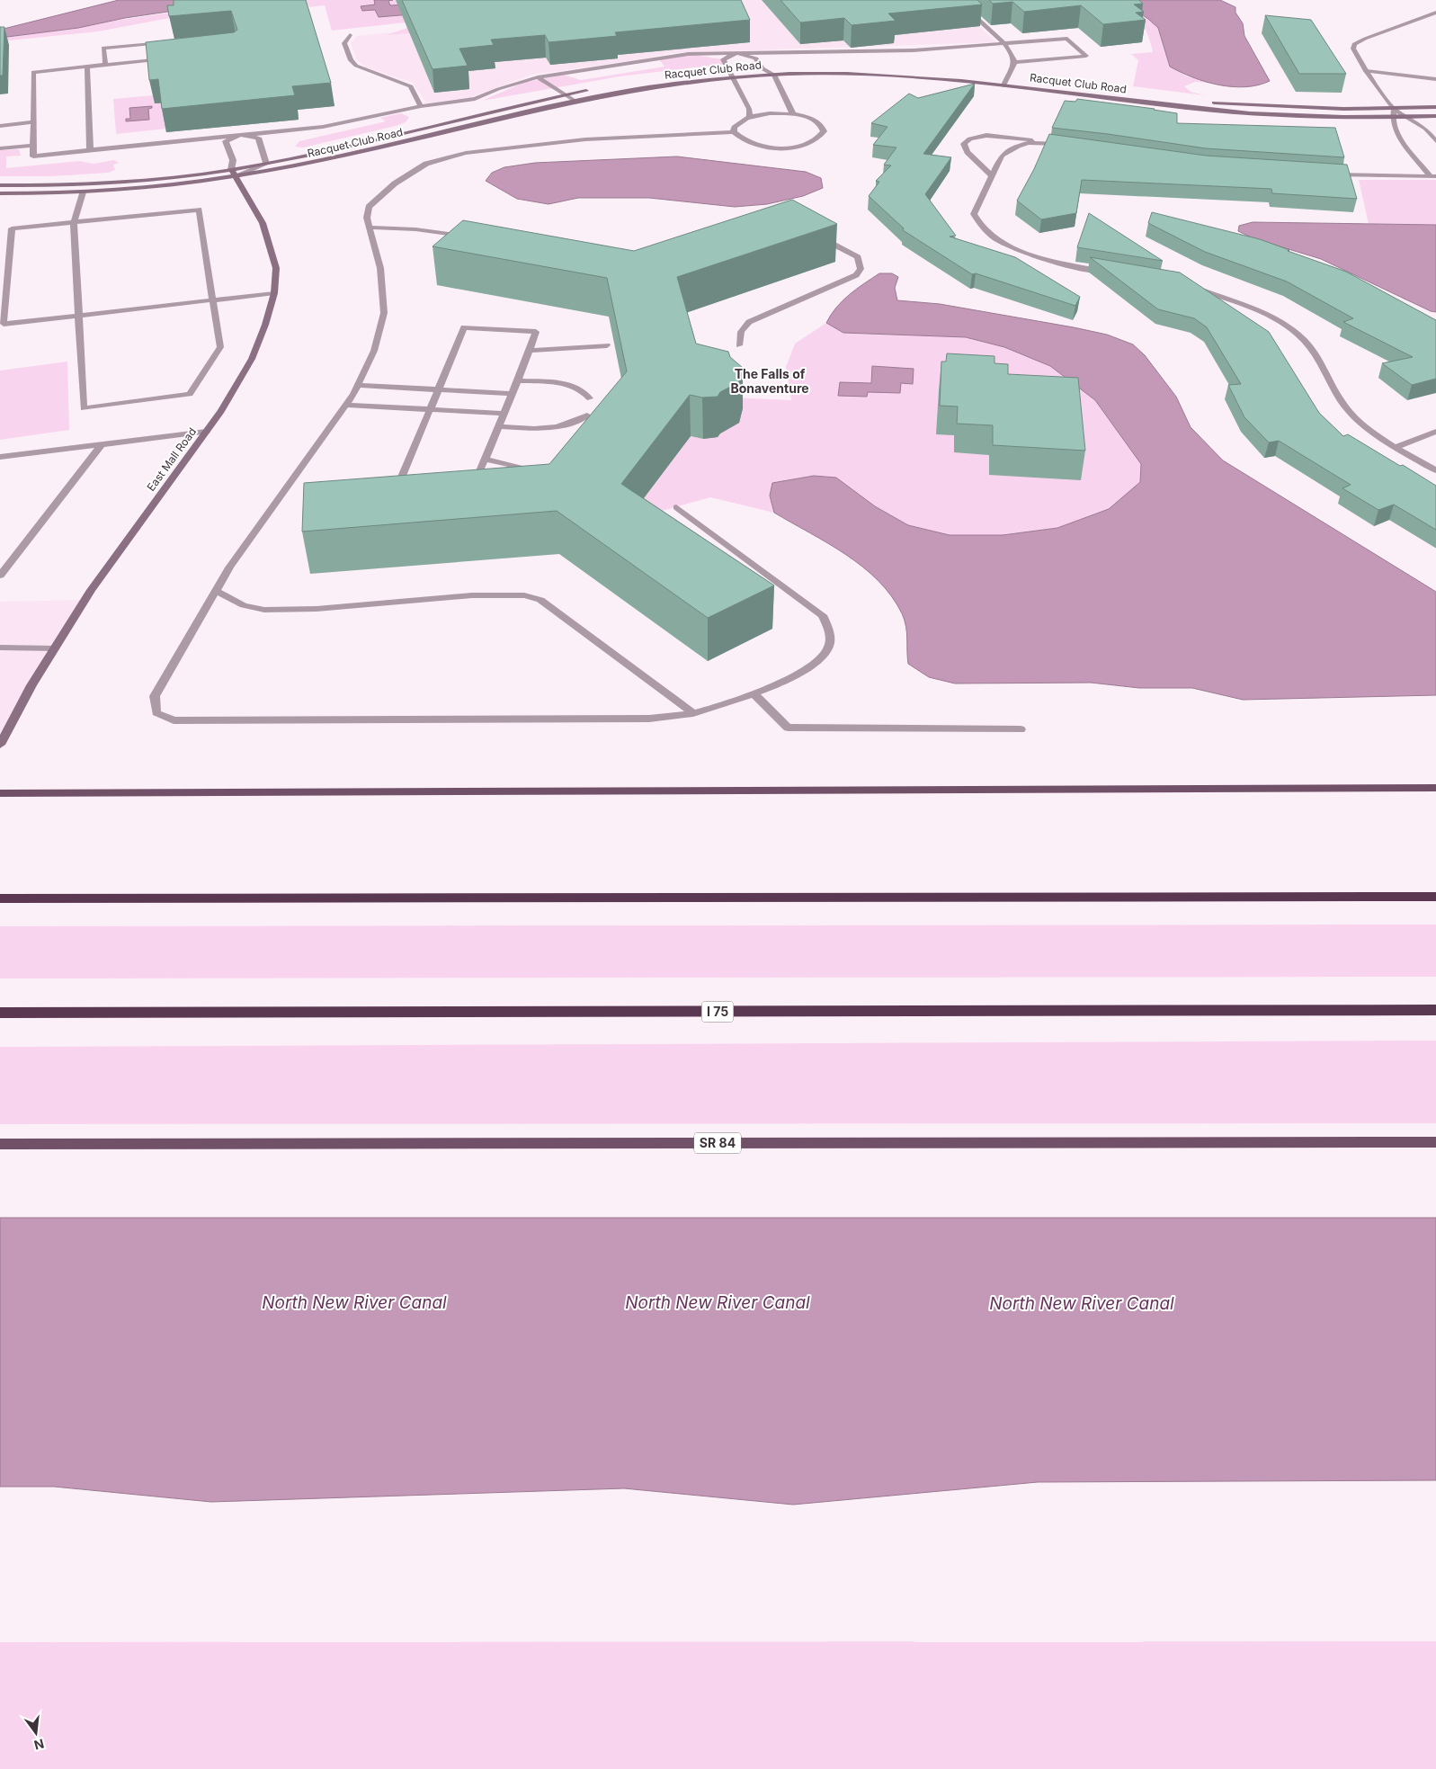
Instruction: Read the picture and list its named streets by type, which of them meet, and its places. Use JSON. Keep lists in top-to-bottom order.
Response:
{
  "streets": {
    "highway": ["I 75"],
    "main road": ["SR 84"],
    "street": ["Racquet Club Road", "East Mall Road"]
  },
  "crossings": [
    ["Racquet Club Road", "East Mall Road"]
  ],
  "districts": ["The Falls of Bonaventure"],
  "water": ["North New River Canal"],
  "north": "bottom"
}
